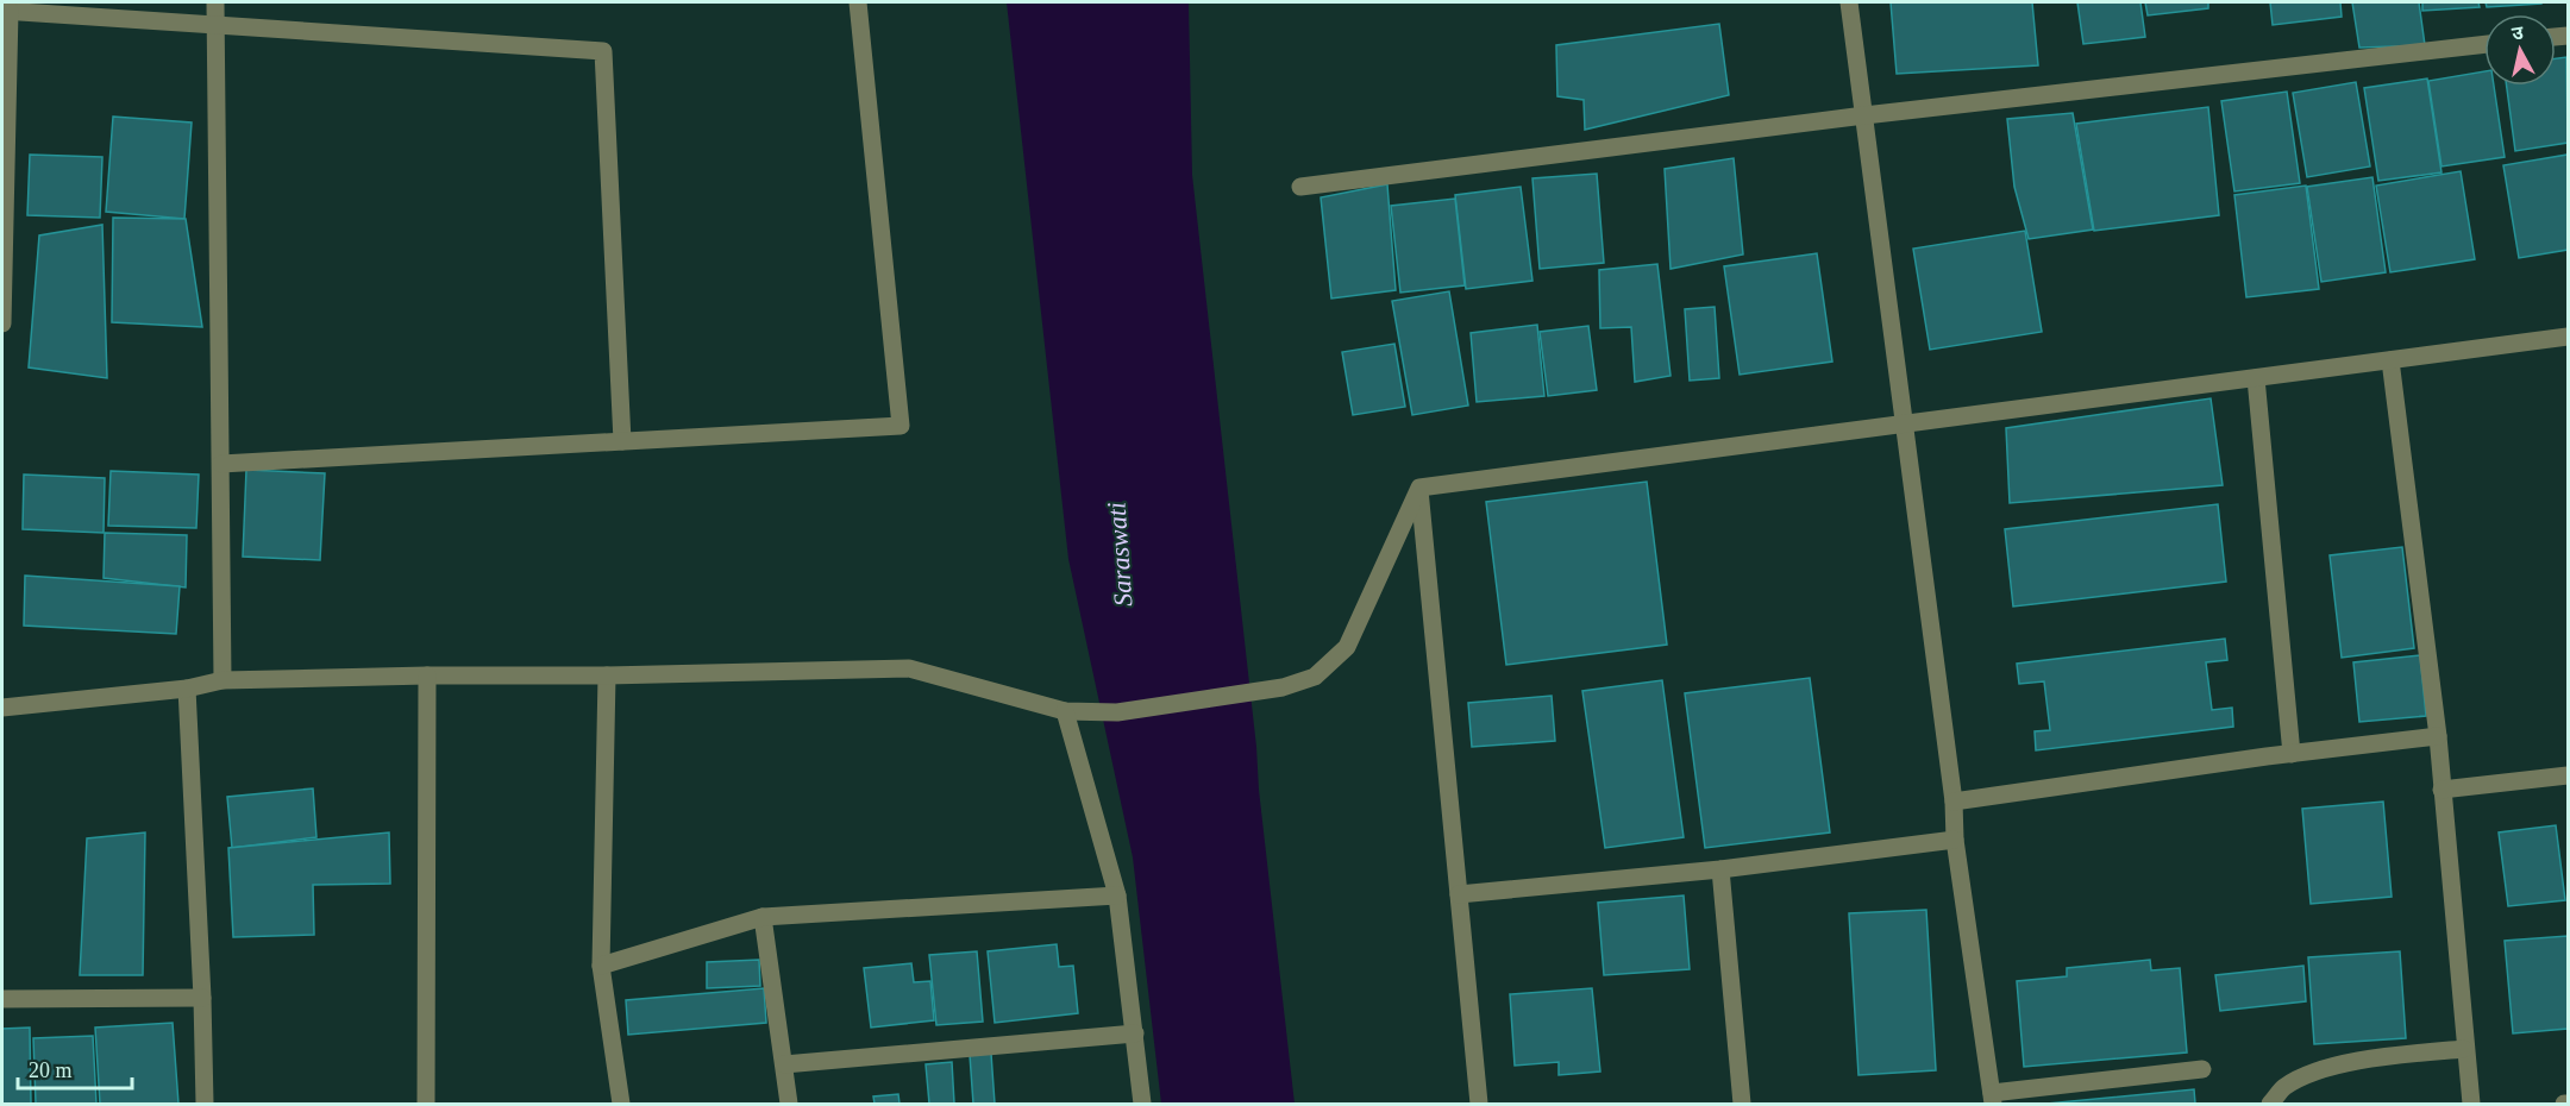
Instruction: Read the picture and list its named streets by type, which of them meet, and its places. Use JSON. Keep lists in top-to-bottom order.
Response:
{
  "water": ["Saraswati"],
  "scale_bar": "20 m",
  "north": "top"
}
